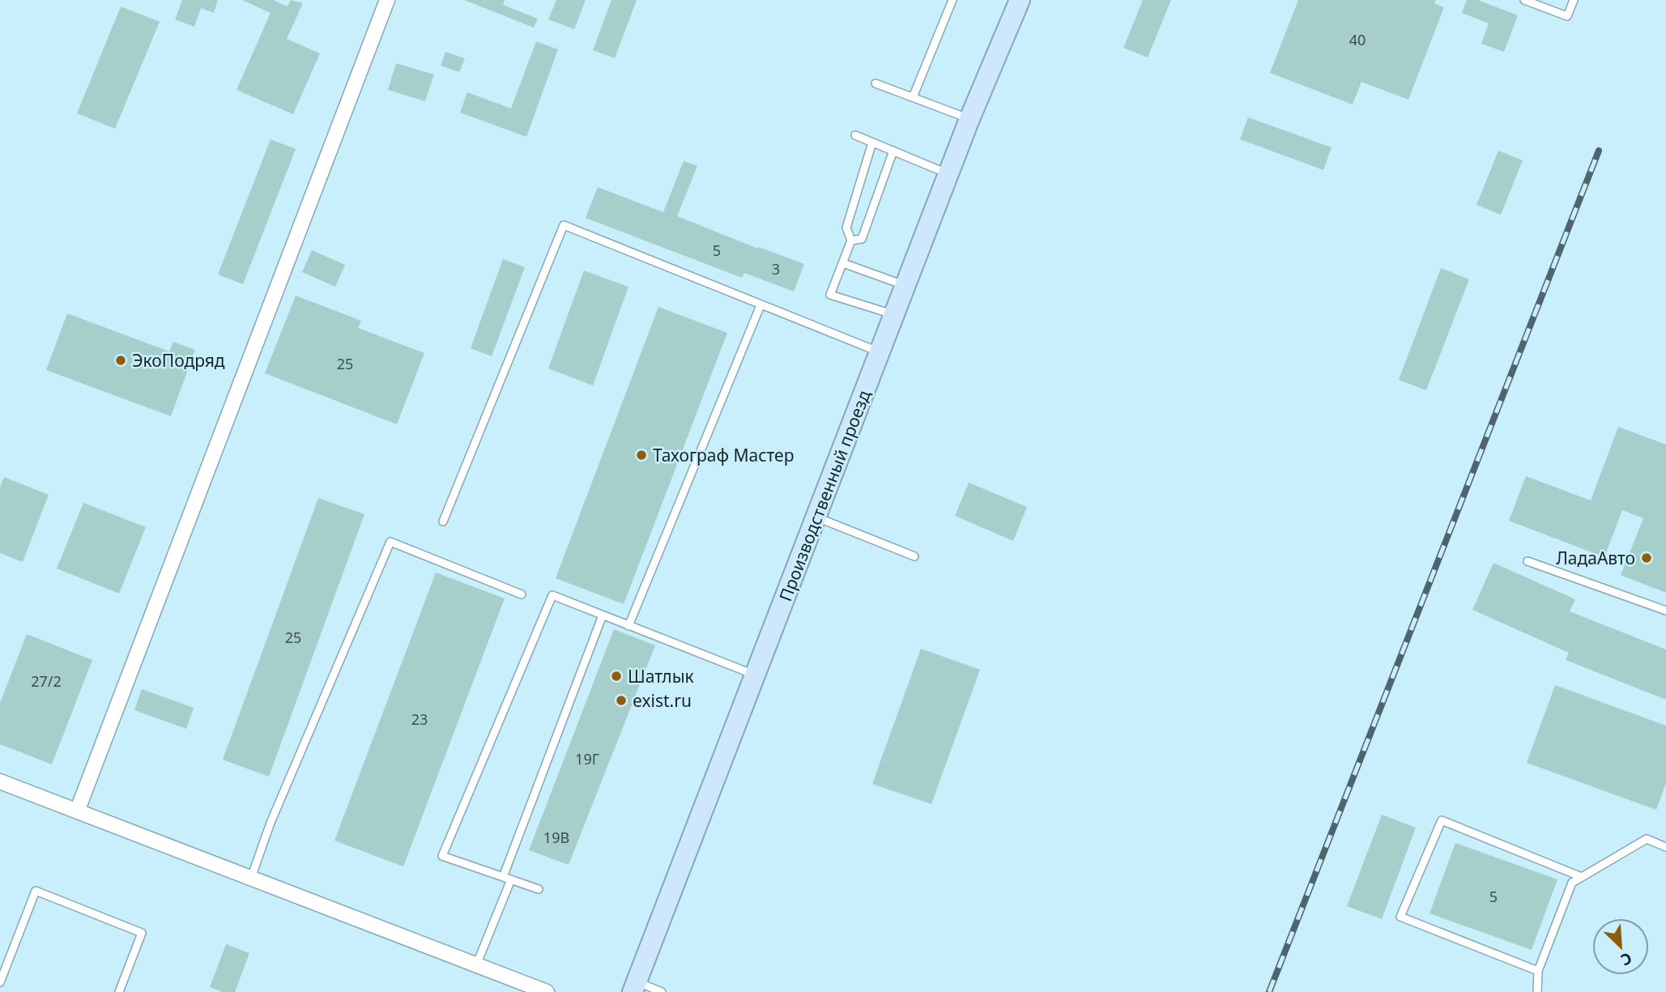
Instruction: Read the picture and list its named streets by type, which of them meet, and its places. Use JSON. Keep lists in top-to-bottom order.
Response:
{
  "streets": {
    "street": ["Производственный проезд"]
  },
  "places": [
    "ЭкоПодряд",
    "Тахограф Мастер",
    "ЛадаАвто",
    "Шатлык",
    "exist.ru"
  ],
  "house_numbers": [
    "40",
    "5",
    "3",
    "25",
    "25",
    "27/2",
    "23",
    "19Г",
    "19В",
    "5"
  ],
  "north": "bottom right"
}
